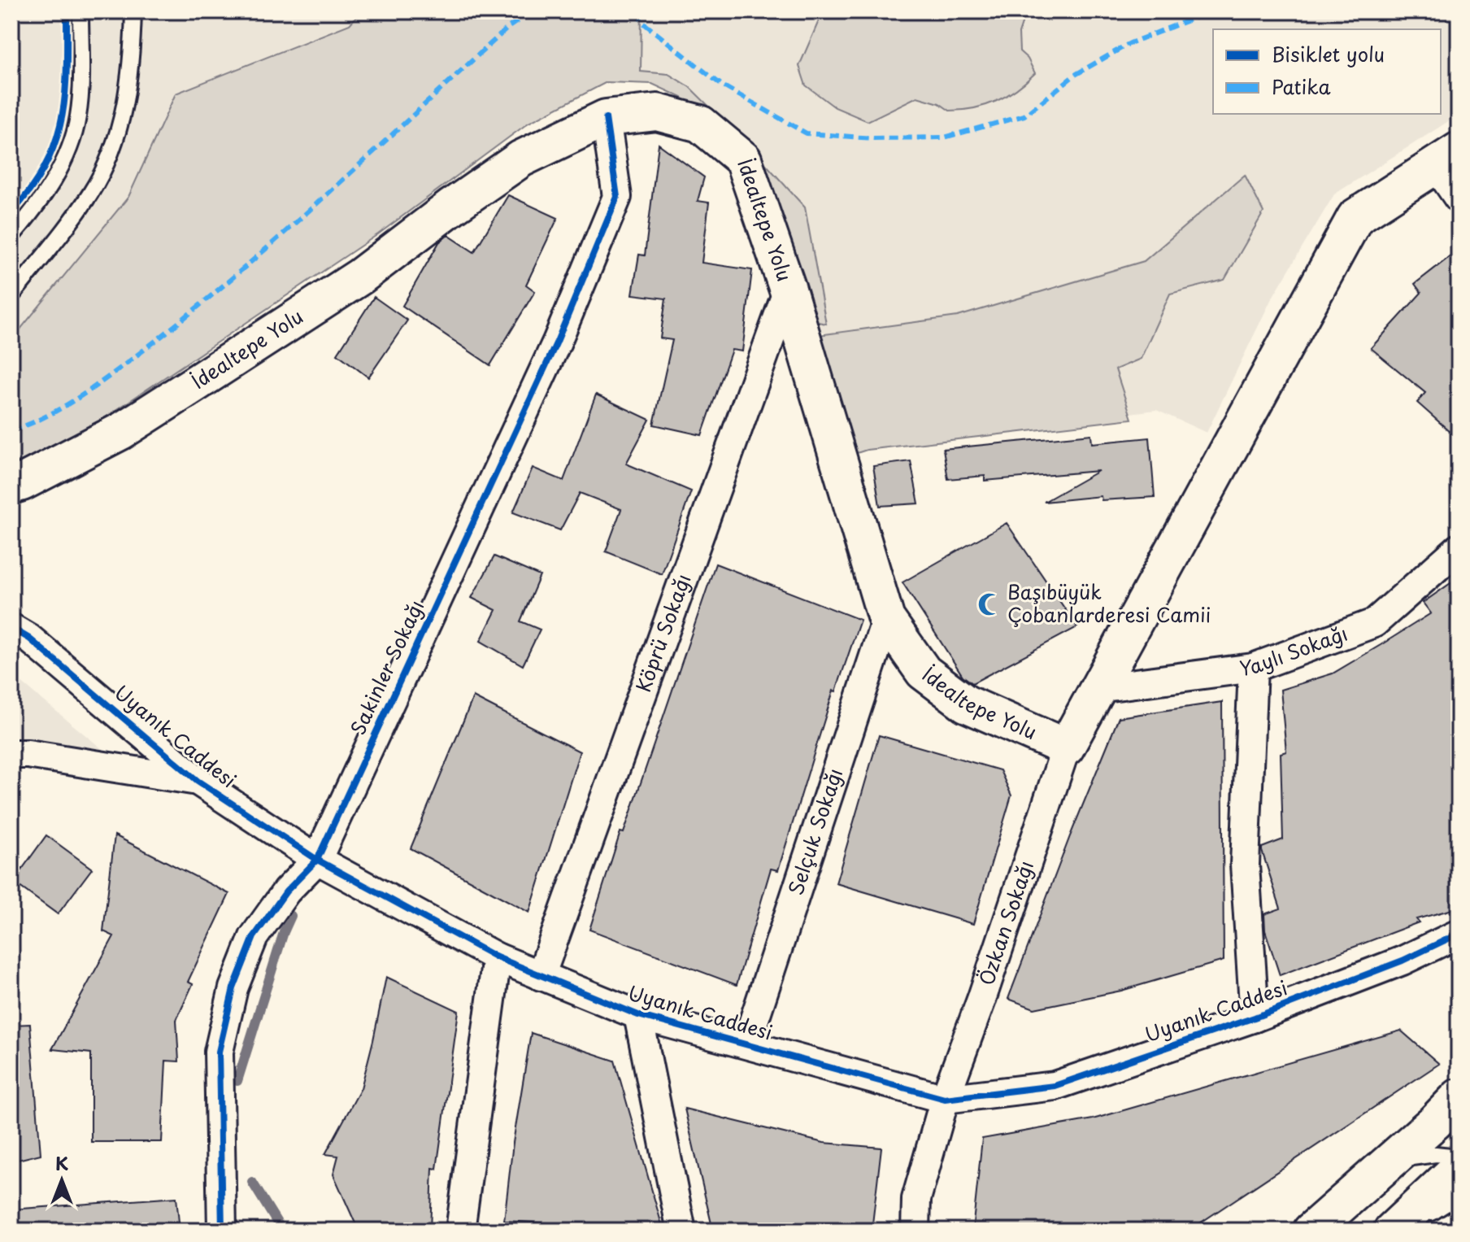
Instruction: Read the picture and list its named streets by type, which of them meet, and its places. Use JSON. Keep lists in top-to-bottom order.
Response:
{
  "streets": {
    "main road": ["İdealtepe Yolu"],
    "street": [
      "Köprü Sokağı",
      "Yaylı Sokağı",
      "Sakinler Sokağı",
      "Uyanık Caddesi",
      "Selçuk Sokağı",
      "Özkan Sokağı"
    ]
  },
  "crossings": [
    ["İdealtepe Yolu", "Köprü Sokağı"],
    ["İdealtepe Yolu", "Sakinler Sokağı"],
    ["İdealtepe Yolu", "Selçuk Sokağı"],
    ["İdealtepe Yolu", "Özkan Sokağı"],
    ["Köprü Sokağı", "Uyanık Caddesi"],
    ["Sakinler Sokağı", "Uyanık Caddesi"],
    ["Uyanık Caddesi", "Selçuk Sokağı"],
    ["Uyanık Caddesi", "Özkan Sokağı"]
  ],
  "places": {
    "mosque": ["Başıbüyük Çobanlarderesi Camii"]
  },
  "legend": ["Bisiklet yolu", "Patika"],
  "north": "top"
}
